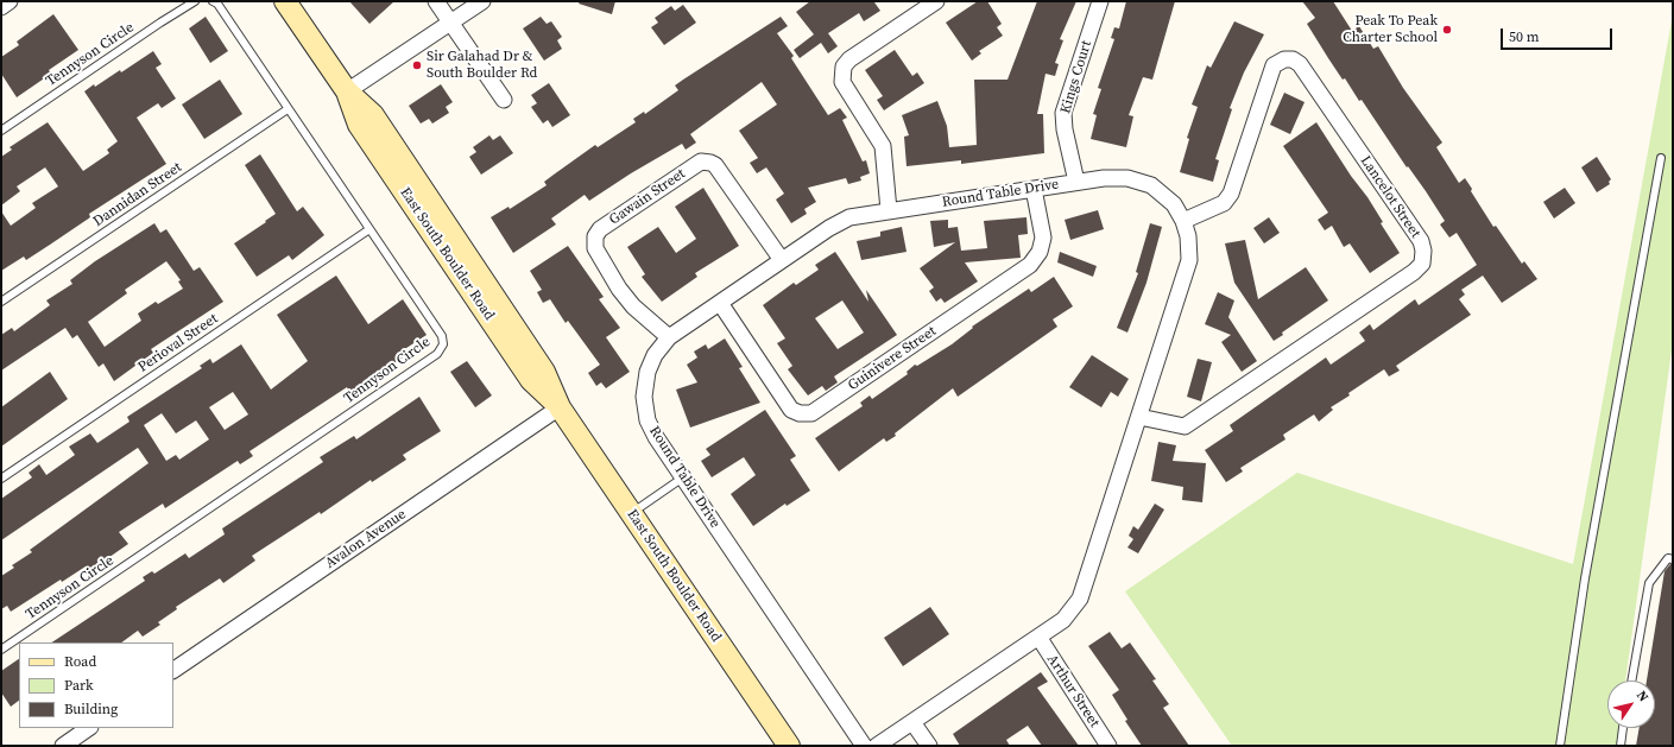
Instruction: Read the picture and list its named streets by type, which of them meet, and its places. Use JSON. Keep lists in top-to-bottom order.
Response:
{
  "streets": {
    "main road": ["East South Boulder Road"],
    "street": [
      "Kings Court",
      "Round Table Drive",
      "Gawain Street",
      "Lancelot Street",
      "Guinivere Street",
      "Avalon Avenue",
      "Arthur Street"
    ],
    "lane": ["Tennyson Circle", "Dannidan Street", "Perioval Street"]
  },
  "crossings": [
    ["Tennyson Circle", "Dannidan Street"],
    ["Tennyson Circle", "Perioval Street"],
    ["Kings Court", "Round Table Drive"],
    ["Round Table Drive", "Gawain Street"],
    ["Round Table Drive", "Lancelot Street"],
    ["Round Table Drive", "Guinivere Street"],
    ["Round Table Drive", "Arthur Street"],
    ["East South Boulder Road", "Avalon Avenue"]
  ],
  "places": ["Peak To Peak Charter School", "Sir Galahad Dr & South Boulder Rd"],
  "legend": ["Road", "Park", "Building"],
  "scale_bar": "50 m",
  "north": "top right"
}
